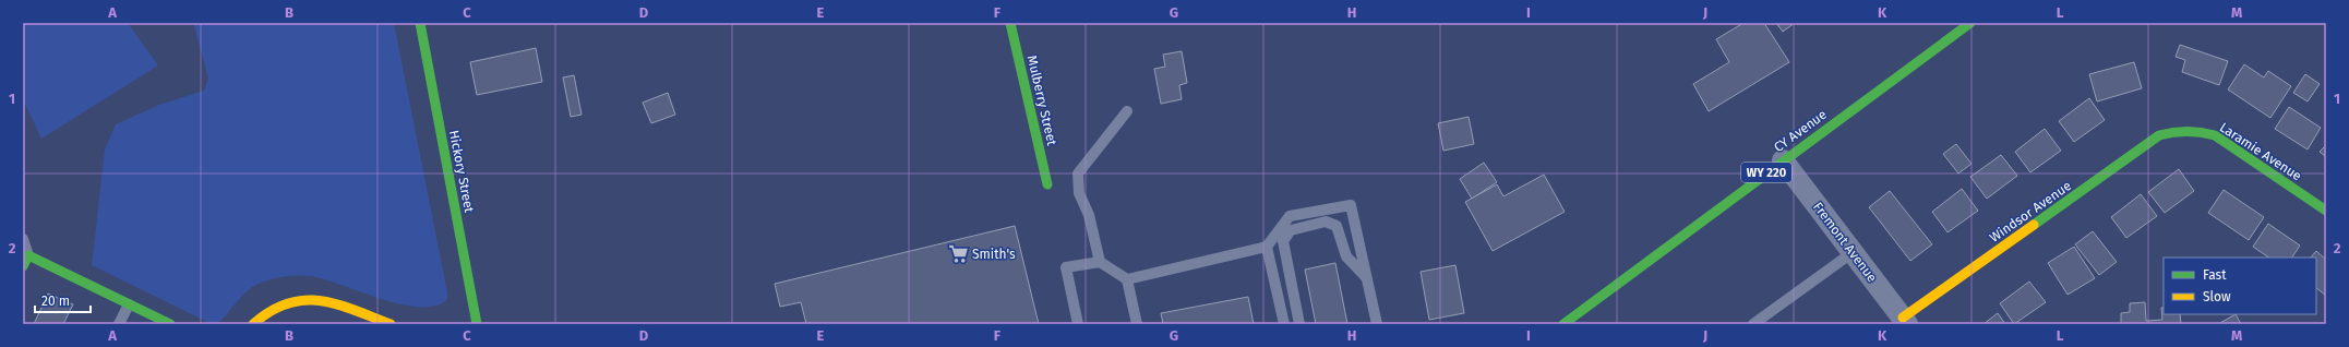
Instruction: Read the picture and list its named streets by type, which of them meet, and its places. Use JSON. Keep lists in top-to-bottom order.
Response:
{
  "streets": {
    "street": [
      "Mulberry Street",
      "CY Avenue",
      "Laramie Avenue",
      "Hickory Street",
      "WY 220",
      "Windsor Avenue",
      "Fremont Avenue"
    ]
  },
  "crossings": [
    ["CY Avenue", "Fremont Avenue"],
    ["Laramie Avenue", "Windsor Avenue"],
    ["Windsor Avenue", "Fremont Avenue"]
  ],
  "places": {
    "supermarket": ["Smith's"]
  },
  "legend": ["Fast", "Slow"],
  "scale_bar": "20 m",
  "grid": {
    "columns": [
      "A",
      "B",
      "C",
      "D",
      "E",
      "F",
      "G",
      "H",
      "I",
      "J",
      "K",
      "L",
      "M"
    ],
    "rows": ["1", "2"]
  }
}
